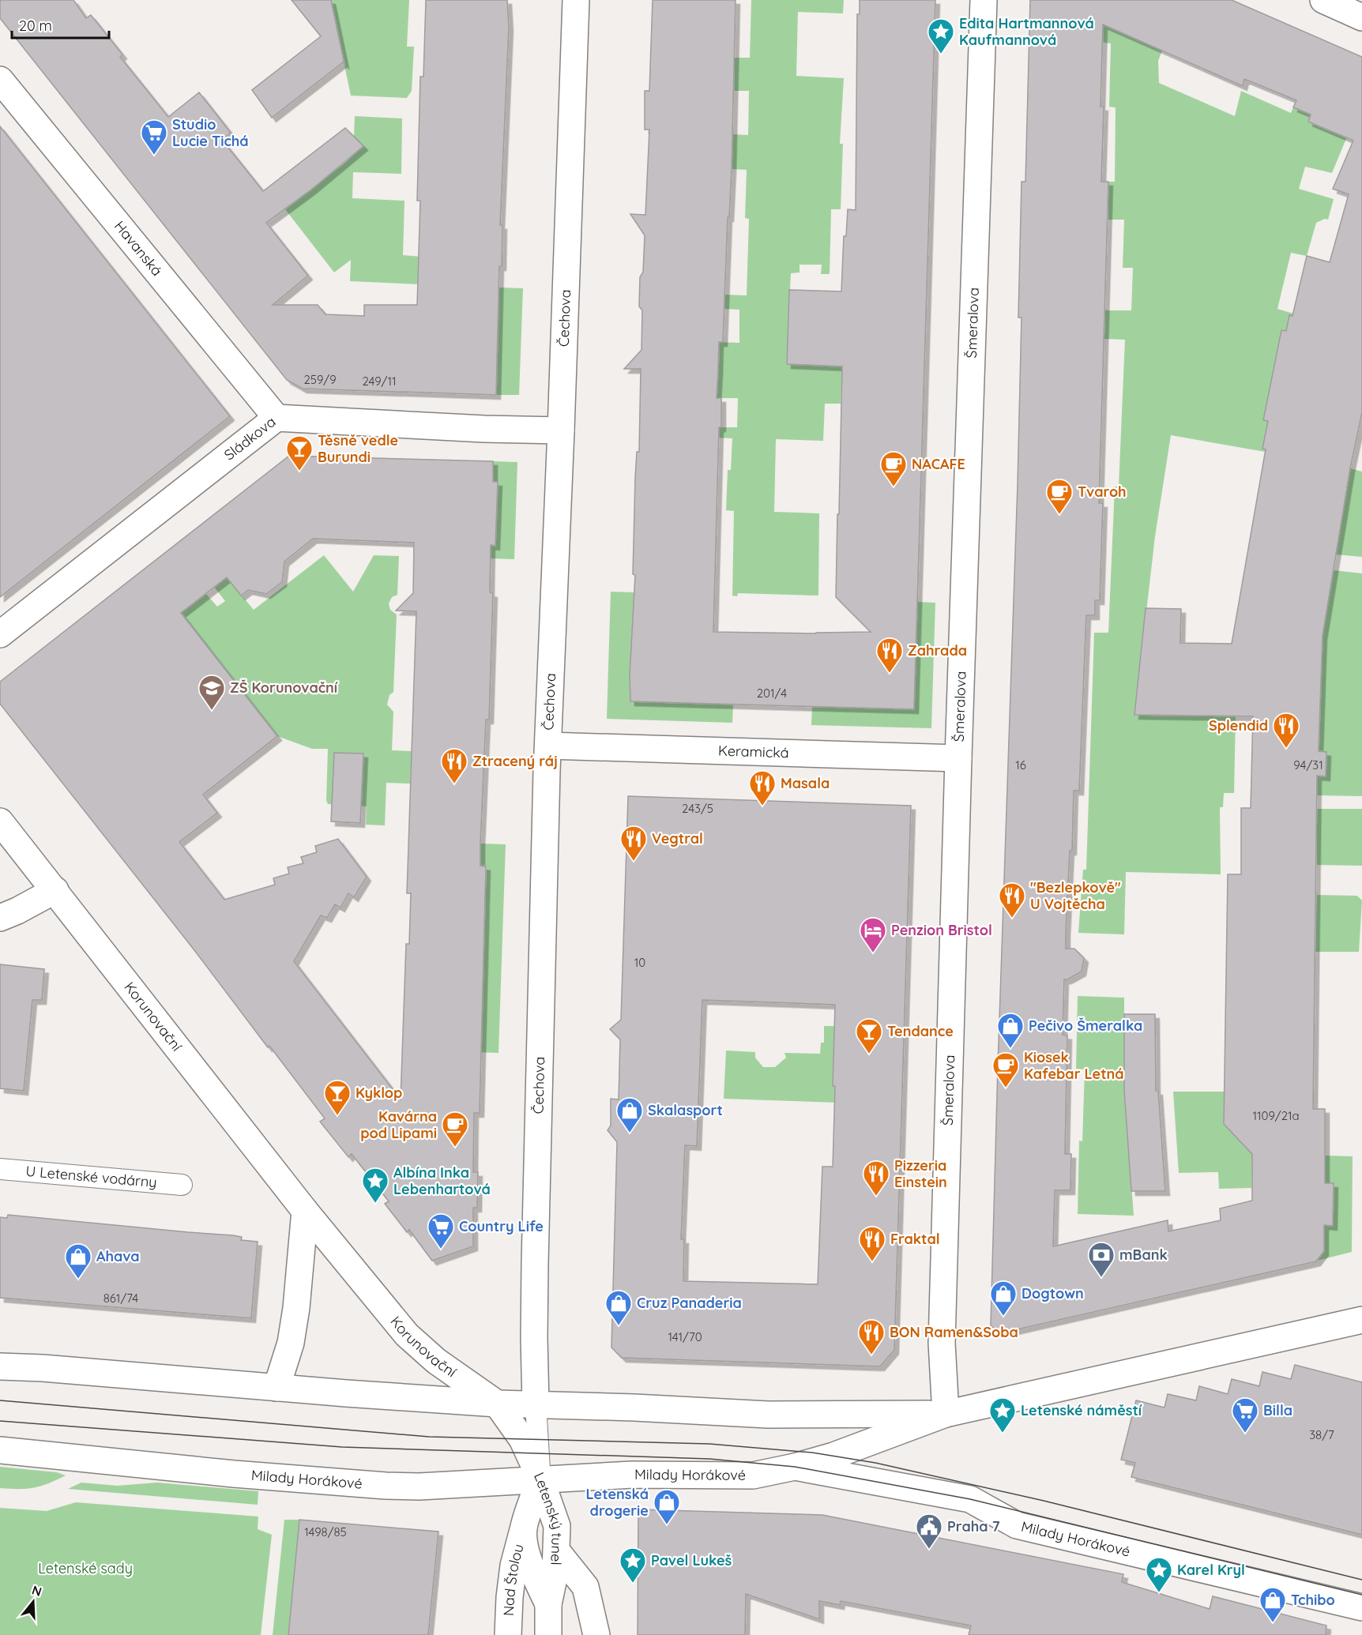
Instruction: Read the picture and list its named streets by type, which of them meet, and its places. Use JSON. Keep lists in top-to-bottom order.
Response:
{
  "streets": {
    "street": [
      "Havanská",
      "Čechova",
      "Šmeralova",
      "Sládkova",
      "Keramická",
      "Korunovační",
      "Milady Horákové",
      "Letenský tunel",
      "Nad Štolou"
    ],
    "lane": ["U Letenské vodárny"]
  },
  "crossings": [
    ["Havanská", "Sládkova"],
    ["Čechova", "Sládkova"],
    ["Čechova", "Keramická"],
    ["Šmeralova", "Keramická"],
    ["Korunovační", "Milady Horákové"],
    ["Korunovační", "Letenský tunel"],
    ["Milady Horákové", "Letenský tunel"],
    ["Letenský tunel", "Nad Štolou"]
  ],
  "parks": ["Letenské sady"],
  "places": {
    "place": [
      "Edita Hartmannová Kaufmannová",
      "Albína Inka Lebenhartová",
      "Letenské náměstí",
      "Pavel Lukeš",
      "Karel Kryl"
    ],
    "supermarket": ["Studio Lucie Tichá", "Country Life", "Billa"],
    "bar": ["Těsně vedle Burundi", "Tendance", "Kyklop"],
    "cafe": [
      "NACAFE",
      "Tvaroh",
      "Kiosek Kafebar Letná",
      "Kavárna pod Lipami"
    ],
    "restaurant": [
      "Zahrada",
      "Splendid",
      "Ztracený ráj",
      "Masala",
      "Vegtral",
      "\"Bezlepkově\" U Vojtěcha",
      "Pizzeria Einstein",
      "Fraktal",
      "BON Ramen&Soba"
    ],
    "school or university": ["ZŠ Korunovační"],
    "hotel": ["Penzion Bristol"],
    "shop": [
      "Pečivo Šmeralka",
      "Skalasport",
      "Ahava",
      "Dogtown",
      "Cruz Panaderia",
      "Letenská drogerie",
      "Tchibo"
    ],
    "bank": ["mBank"],
    "public building": ["Praha 7"]
  },
  "house_numbers": [
    "259/9",
    "249/11",
    "201/4",
    "16",
    "94/31",
    "243/5",
    "10",
    "1109/21a",
    "861/74",
    "141/70",
    "38/7",
    "1498/85"
  ],
  "scale_bar": "20 m",
  "north": "top"
}
